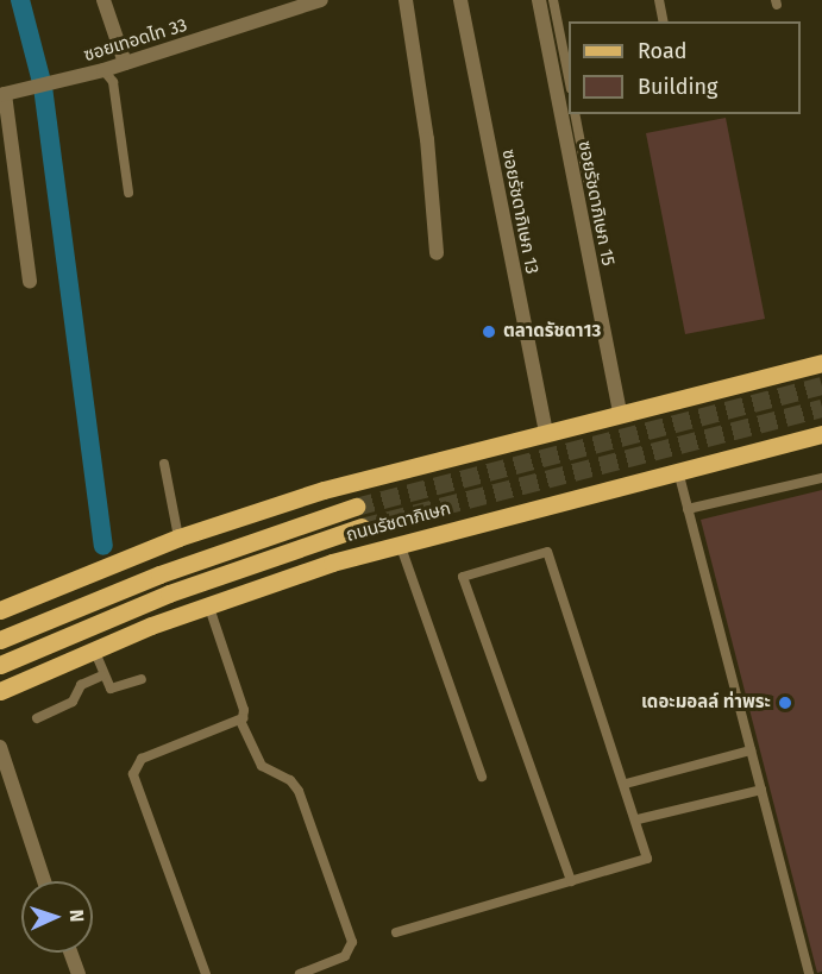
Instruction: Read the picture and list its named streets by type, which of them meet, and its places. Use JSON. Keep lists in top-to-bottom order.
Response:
{
  "streets": {
    "main road": ["ถนนรัชดาภิเษก"],
    "street": ["ซอยเทอดไท 33", "ซอยรัชดาภิเษก 15", "ซอยรัชดาภิเษก 13"]
  },
  "places": ["ตลาดรัชดา13", "เดอะมอลล์ ท่าพระ"],
  "legend": ["Road", "Building"],
  "north": "right"
}
